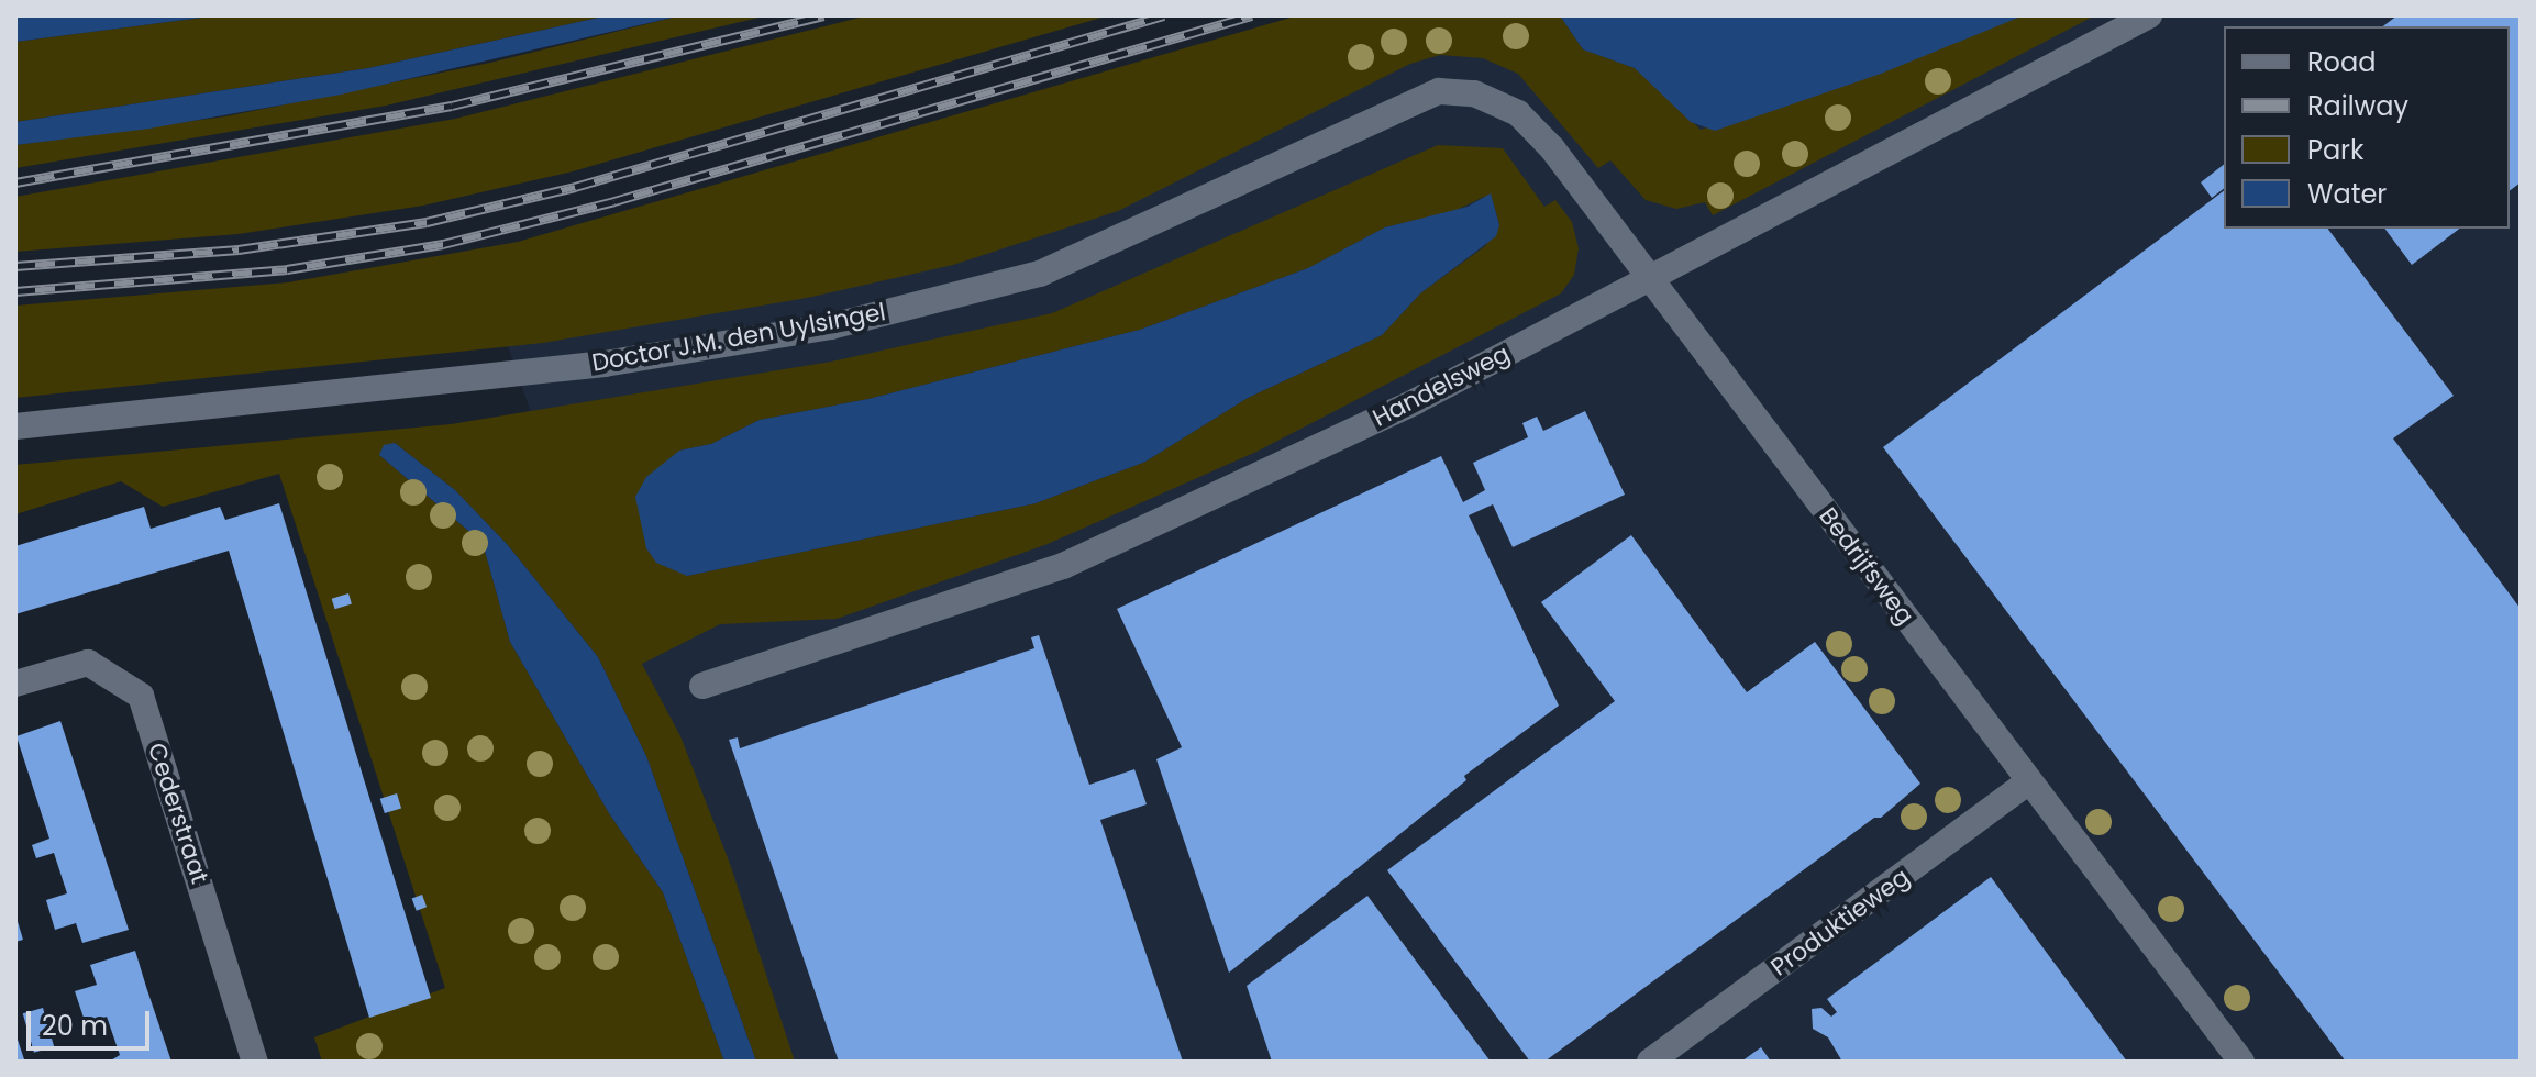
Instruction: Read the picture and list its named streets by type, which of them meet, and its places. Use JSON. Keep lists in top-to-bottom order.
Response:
{
  "streets": {
    "street": [
      "Doctor J.M. den Uylsingel",
      "Handelsweg",
      "Bedrijfsweg",
      "Cederstraat",
      "Produktieweg"
    ]
  },
  "crossings": [
    ["Doctor J.M. den Uylsingel", "Bedrijfsweg"],
    ["Handelsweg", "Bedrijfsweg"],
    ["Bedrijfsweg", "Produktieweg"]
  ],
  "legend": [
    "Road",
    "Railway",
    "Park",
    "Water"
  ],
  "scale_bar": "20 m"
}
